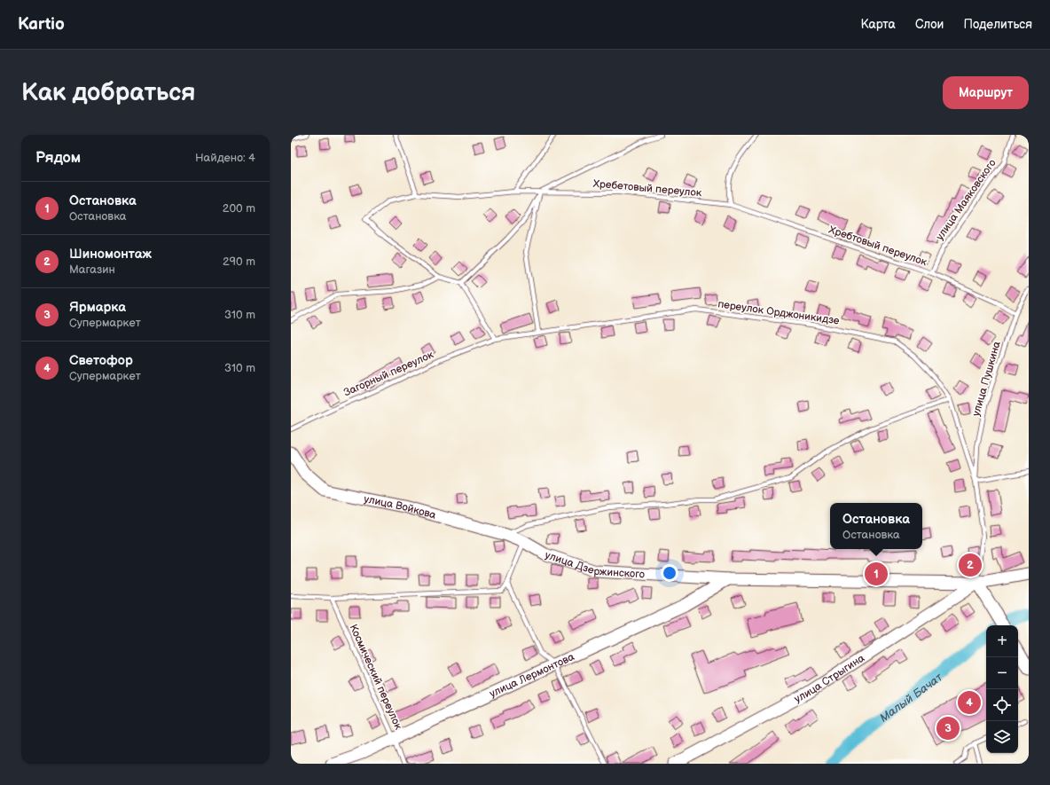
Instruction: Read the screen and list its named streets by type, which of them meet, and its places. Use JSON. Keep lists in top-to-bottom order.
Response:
{
  "streets": {
    "street": [
      "улица Войкова",
      "улица Дзержинского",
      "улица Лермонтова",
      "улица Стрыгина"
    ],
    "lane": [
      "Хребетовый переулок",
      "улица Маяковского",
      "Хребтовый переулок",
      "переулок Орджоникидзе",
      "Загорный переулок",
      "улица Пушкина",
      "Космический переулок"
    ]
  },
  "crossings": [
    ["Хребетовый переулок", "Хребтовый переулок"],
    ["улица Маяковского", "Хребтовый переулок"],
    ["Хребтовый переулок", "улица Пушкина"],
    ["переулок Орджоникидзе", "Загорный переулок"],
    ["переулок Орджоникидзе", "улица Пушкина"],
    ["улица Пушкина", "улица Дзержинского"],
    ["улица Пушкина", "улица Стрыгина"],
    ["улица Войкова", "улица Дзержинского"],
    ["улица Дзержинского", "улица Лермонтова"],
    ["улица Дзержинского", "улица Стрыгина"],
    ["улица Лермонтова", "Космический переулок"]
  ],
  "water": ["Малый Бачат"],
  "page": {
    "header": "Kartio",
    "nav": ["Карта", "Слои", "Поделиться"],
    "buttons": "Маршрут",
    "title": "Как добраться",
    "heading": ["Рядом", "Найдено: 4"],
    "list": [
      {
        "mark": "1",
        "name": "Остановка",
        "note": "Остановка",
        "value": "200 m"
      },
      {
        "mark": "2",
        "name": "Шиномонтаж",
        "note": "Магазин",
        "value": "290 m"
      },
      {
        "mark": "3",
        "name": "Ярмарка",
        "note": "Супермаркет",
        "value": "310 m"
      },
      {
        "mark": "4",
        "name": "Светофор",
        "note": "Супермаркет",
        "value": "310 m"
      }
    ],
    "popup": ["Остановка", "Остановка"],
    "pins": [
      "2",
      "1",
      "4",
      "3"
    ],
    "map_buttons": ["+", "−"]
  }
}
